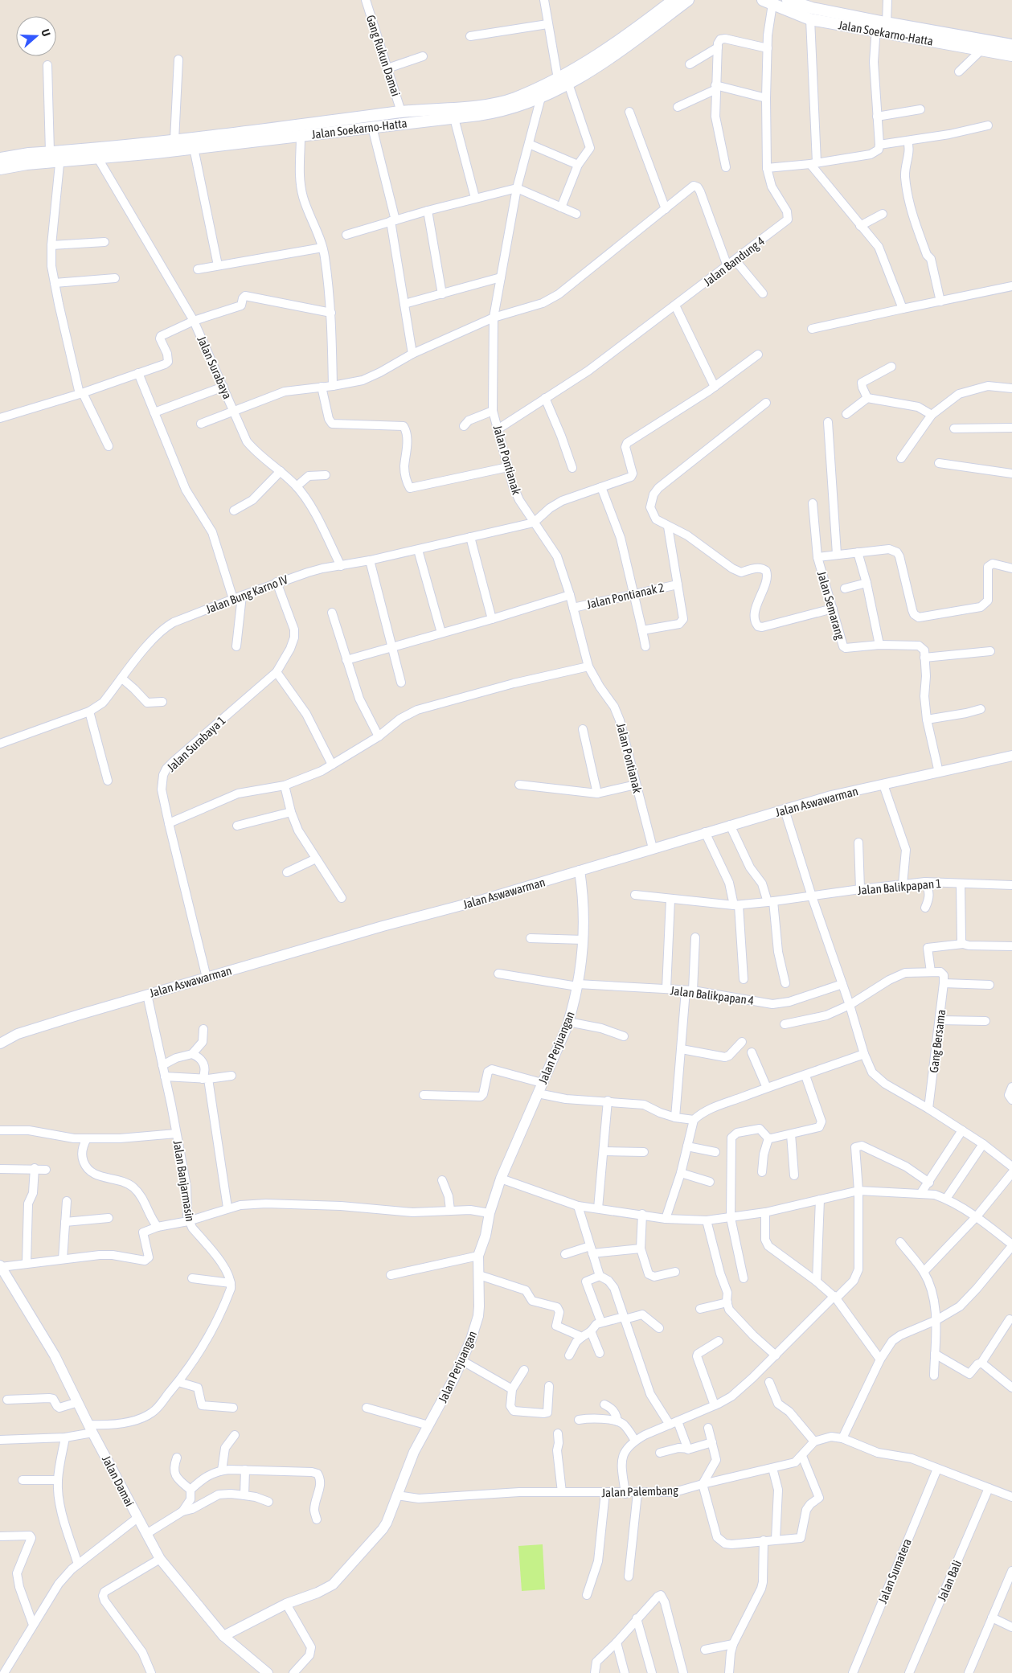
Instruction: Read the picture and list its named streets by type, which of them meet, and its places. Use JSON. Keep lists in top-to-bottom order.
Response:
{
  "streets": {
    "main road": ["Jalan Soekarno-Hatta"],
    "street": [
      "Gang Rukun Damai",
      "Jalan Bandung 4",
      "Jalan Surabaya",
      "Jalan Pontianak",
      "Jalan Bung Karno IV",
      "Jalan Pontianak 2",
      "Jalan Semarang",
      "Jalan Surabaya 1",
      "Jalan Aswawarman",
      "Jalan Balikpapan 1",
      "Jalan Balikpapan 4",
      "Gang Bersama",
      "Jalan Perjuangan",
      "Jalan Banjarmasin",
      "Jalan Damai",
      "Jalan Palembang",
      "Jalan Sumatera",
      "Jalan Bali"
    ]
  },
  "crossings": [
    ["Jalan Soekarno-Hatta", "Gang Rukun Damai"],
    ["Jalan Soekarno-Hatta", "Jalan Bandung 4"],
    ["Jalan Soekarno-Hatta", "Jalan Surabaya"],
    ["Jalan Soekarno-Hatta", "Jalan Pontianak"],
    ["Jalan Bandung 4", "Jalan Pontianak"],
    ["Jalan Surabaya", "Jalan Bung Karno IV"],
    ["Jalan Pontianak", "Jalan Bung Karno IV"],
    ["Jalan Pontianak", "Jalan Pontianak 2"],
    ["Jalan Pontianak", "Jalan Aswawarman"],
    ["Jalan Bung Karno IV", "Jalan Surabaya 1"],
    ["Jalan Surabaya 1", "Jalan Aswawarman"],
    ["Jalan Aswawarman", "Jalan Perjuangan"],
    ["Jalan Aswawarman", "Jalan Banjarmasin"],
    ["Jalan Balikpapan 4", "Jalan Perjuangan"],
    ["Jalan Perjuangan", "Jalan Damai"],
    ["Jalan Perjuangan", "Jalan Palembang"]
  ],
  "north": "right"
}
